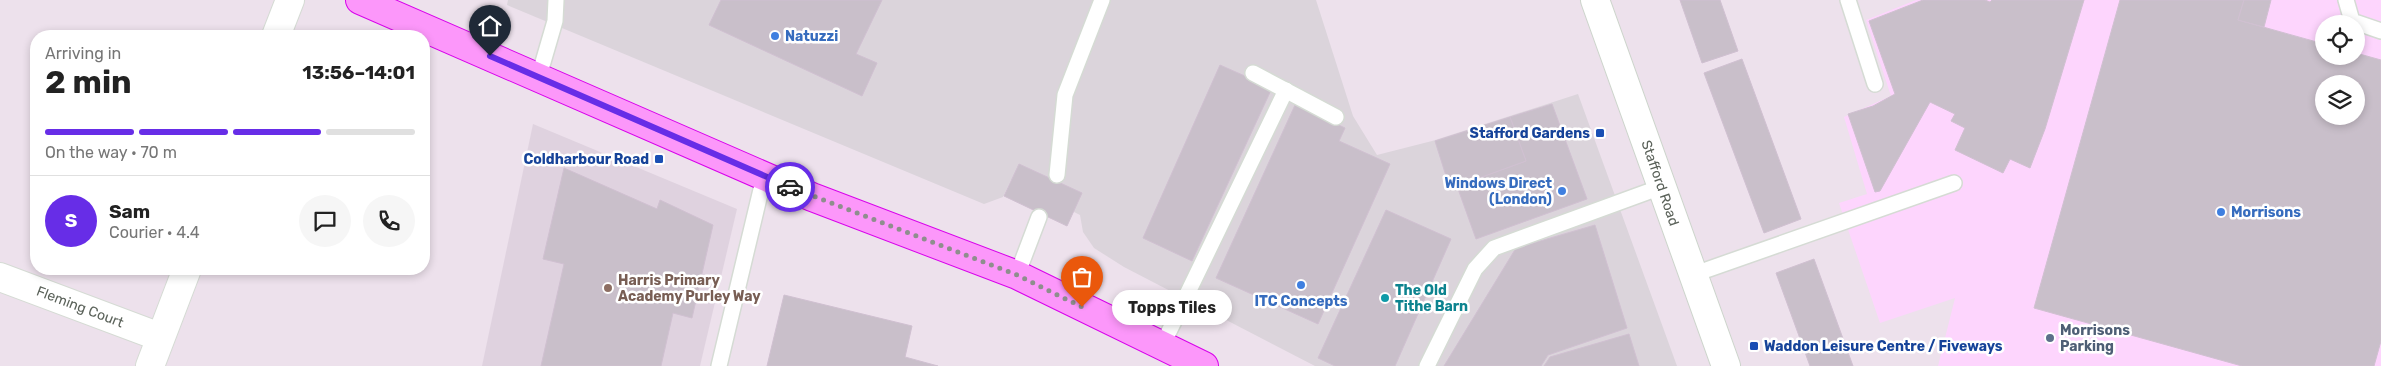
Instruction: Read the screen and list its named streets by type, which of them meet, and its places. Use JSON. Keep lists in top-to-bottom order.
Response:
{
  "streets": {
    "main road": ["Stafford Road", "Fleming Court"]
  },
  "places": {
    "other": [
      "Natuzzi",
      "Windows Direct (London)",
      "Morrisons",
      "ITC Concepts",
      "Harris Primary Academy Purley Way",
      "The Old Tithe Barn",
      "Topps Tiles",
      "Morrisons Parking"
    ],
    "transit": ["Stafford Gardens", "Coldharbour Road", "Waddon Leisure Centre / Fiveways"]
  },
  "page": {
    "heading": ["2 min", "Arriving in", "13:56–14:01"],
    "panel": ["Sam", "Courier · 4.4"],
    "bar": "On the way · 70 m",
    "round": "S",
    "bubble": "Topps Tiles"
  }
}
